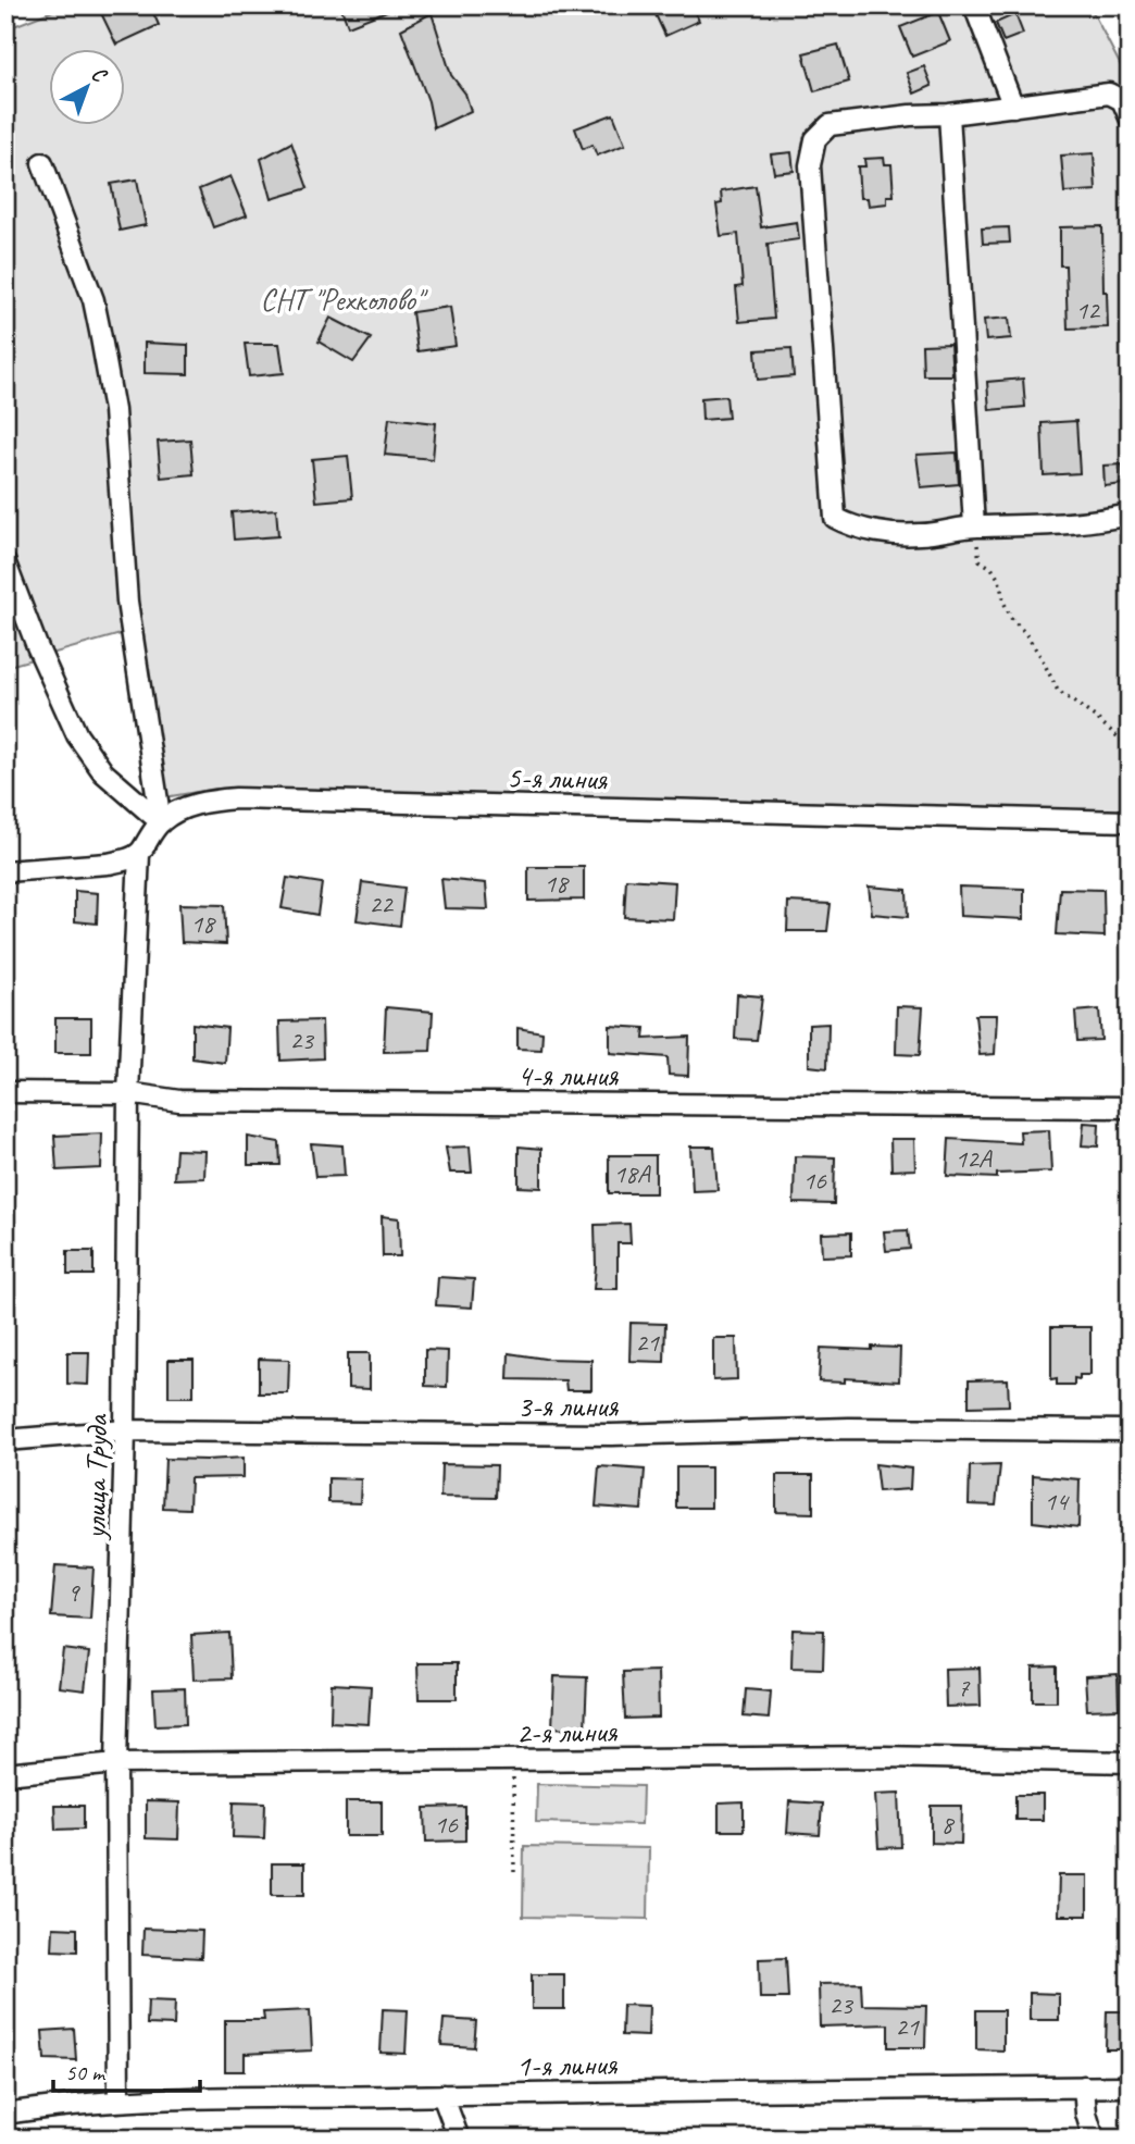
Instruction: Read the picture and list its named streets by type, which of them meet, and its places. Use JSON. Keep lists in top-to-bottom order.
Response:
{
  "streets": {
    "street": [
      "5-я линия",
      "4-я линия",
      "3-я линия",
      "улица Труда",
      "2-я линия",
      "1-я линия"
    ]
  },
  "crossings": [
    ["4-я линия", "улица Труда"],
    ["3-я линия", "улица Труда"],
    ["улица Труда", "2-я линия"],
    ["улица Труда", "1-я линия"]
  ],
  "parks": ["СНТ \"Рехколово\""],
  "house_numbers": [
    "12",
    "18",
    "22",
    "18",
    "23",
    "12А",
    "18А",
    "16",
    "21",
    "14",
    "9",
    "7",
    "16",
    "8",
    "23",
    "21"
  ],
  "scale_bar": "50 m",
  "north": "top right"
}
